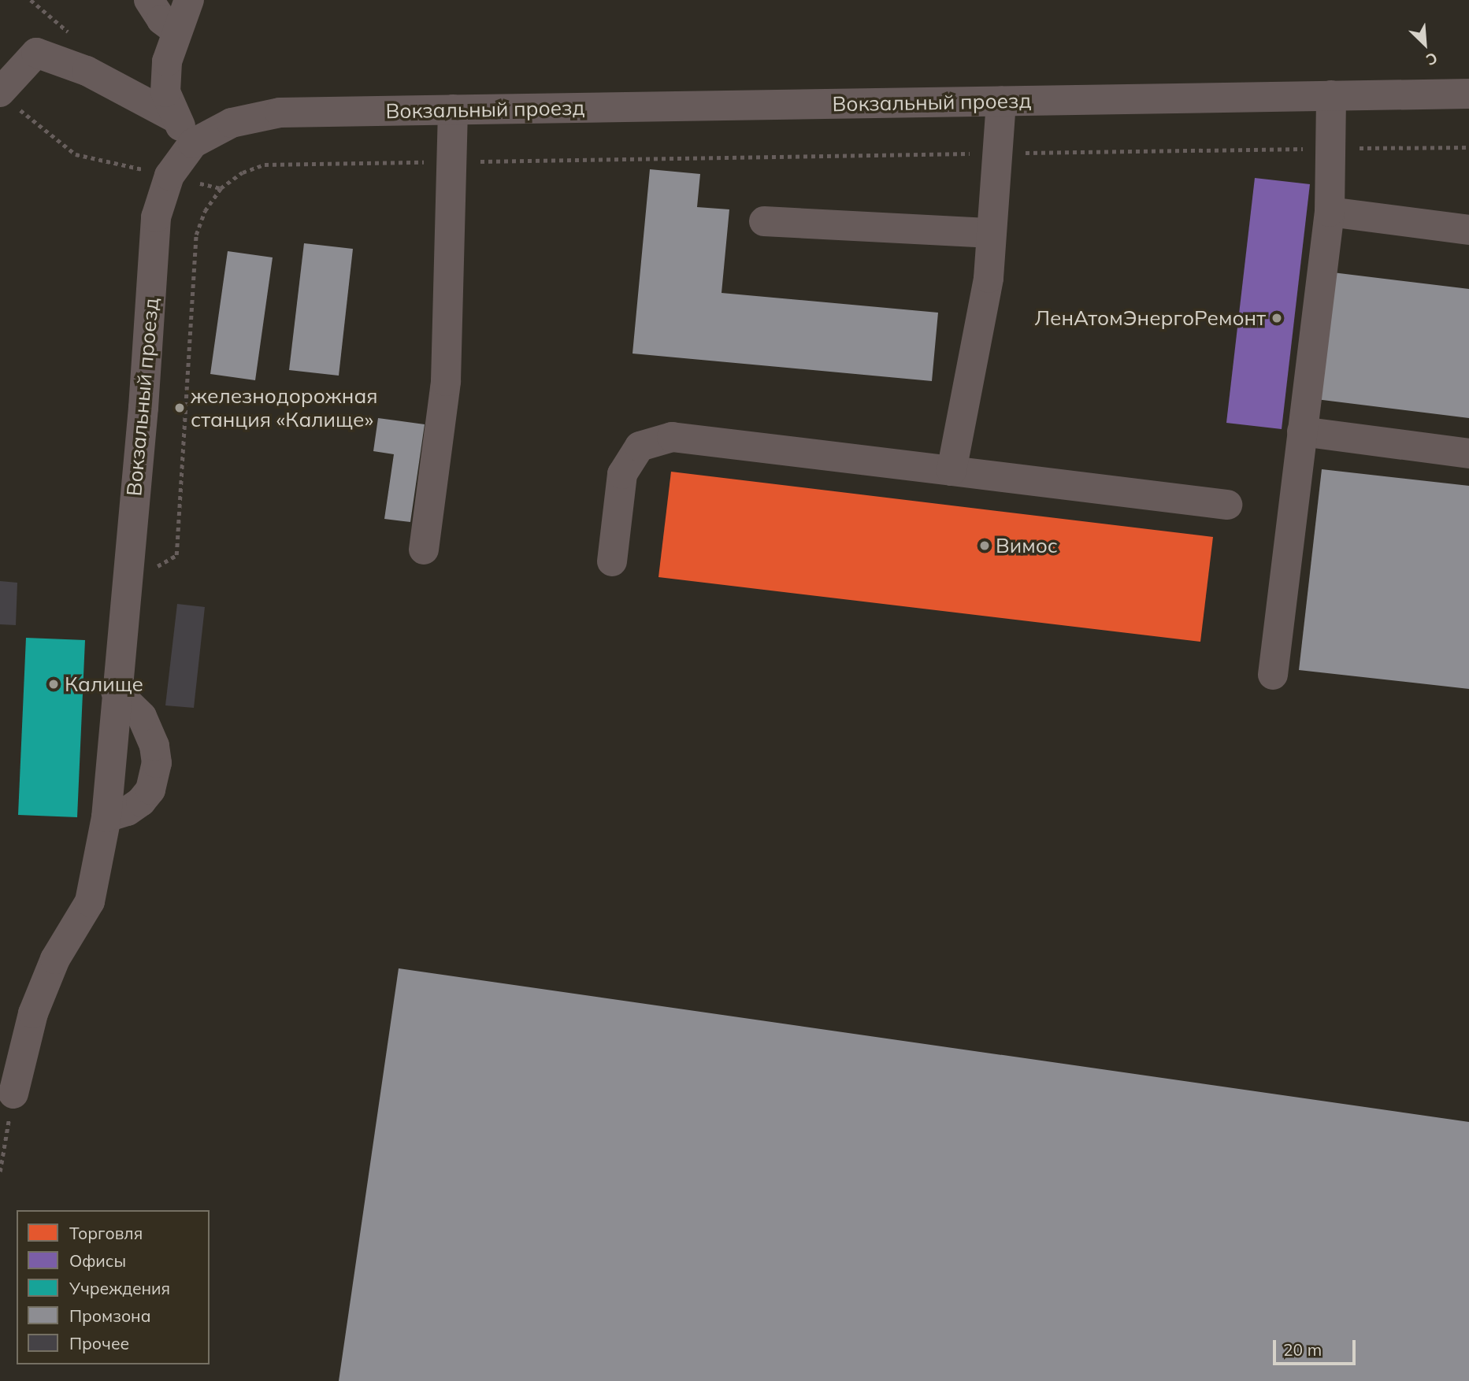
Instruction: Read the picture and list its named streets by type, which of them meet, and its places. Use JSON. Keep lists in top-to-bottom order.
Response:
{
  "streets": {
    "street": ["Вокзальный проезд"]
  },
  "places": [
    "ЛенАтомЭнергоРемонт",
    "железнодорожная станция «Калище»",
    "Вимос",
    "Калище"
  ],
  "legend": [
    "Торговля",
    "Офисы",
    "Учреждения",
    "Промзона",
    "Прочее"
  ],
  "scale_bar": "20 m",
  "north": "bottom right"
}
